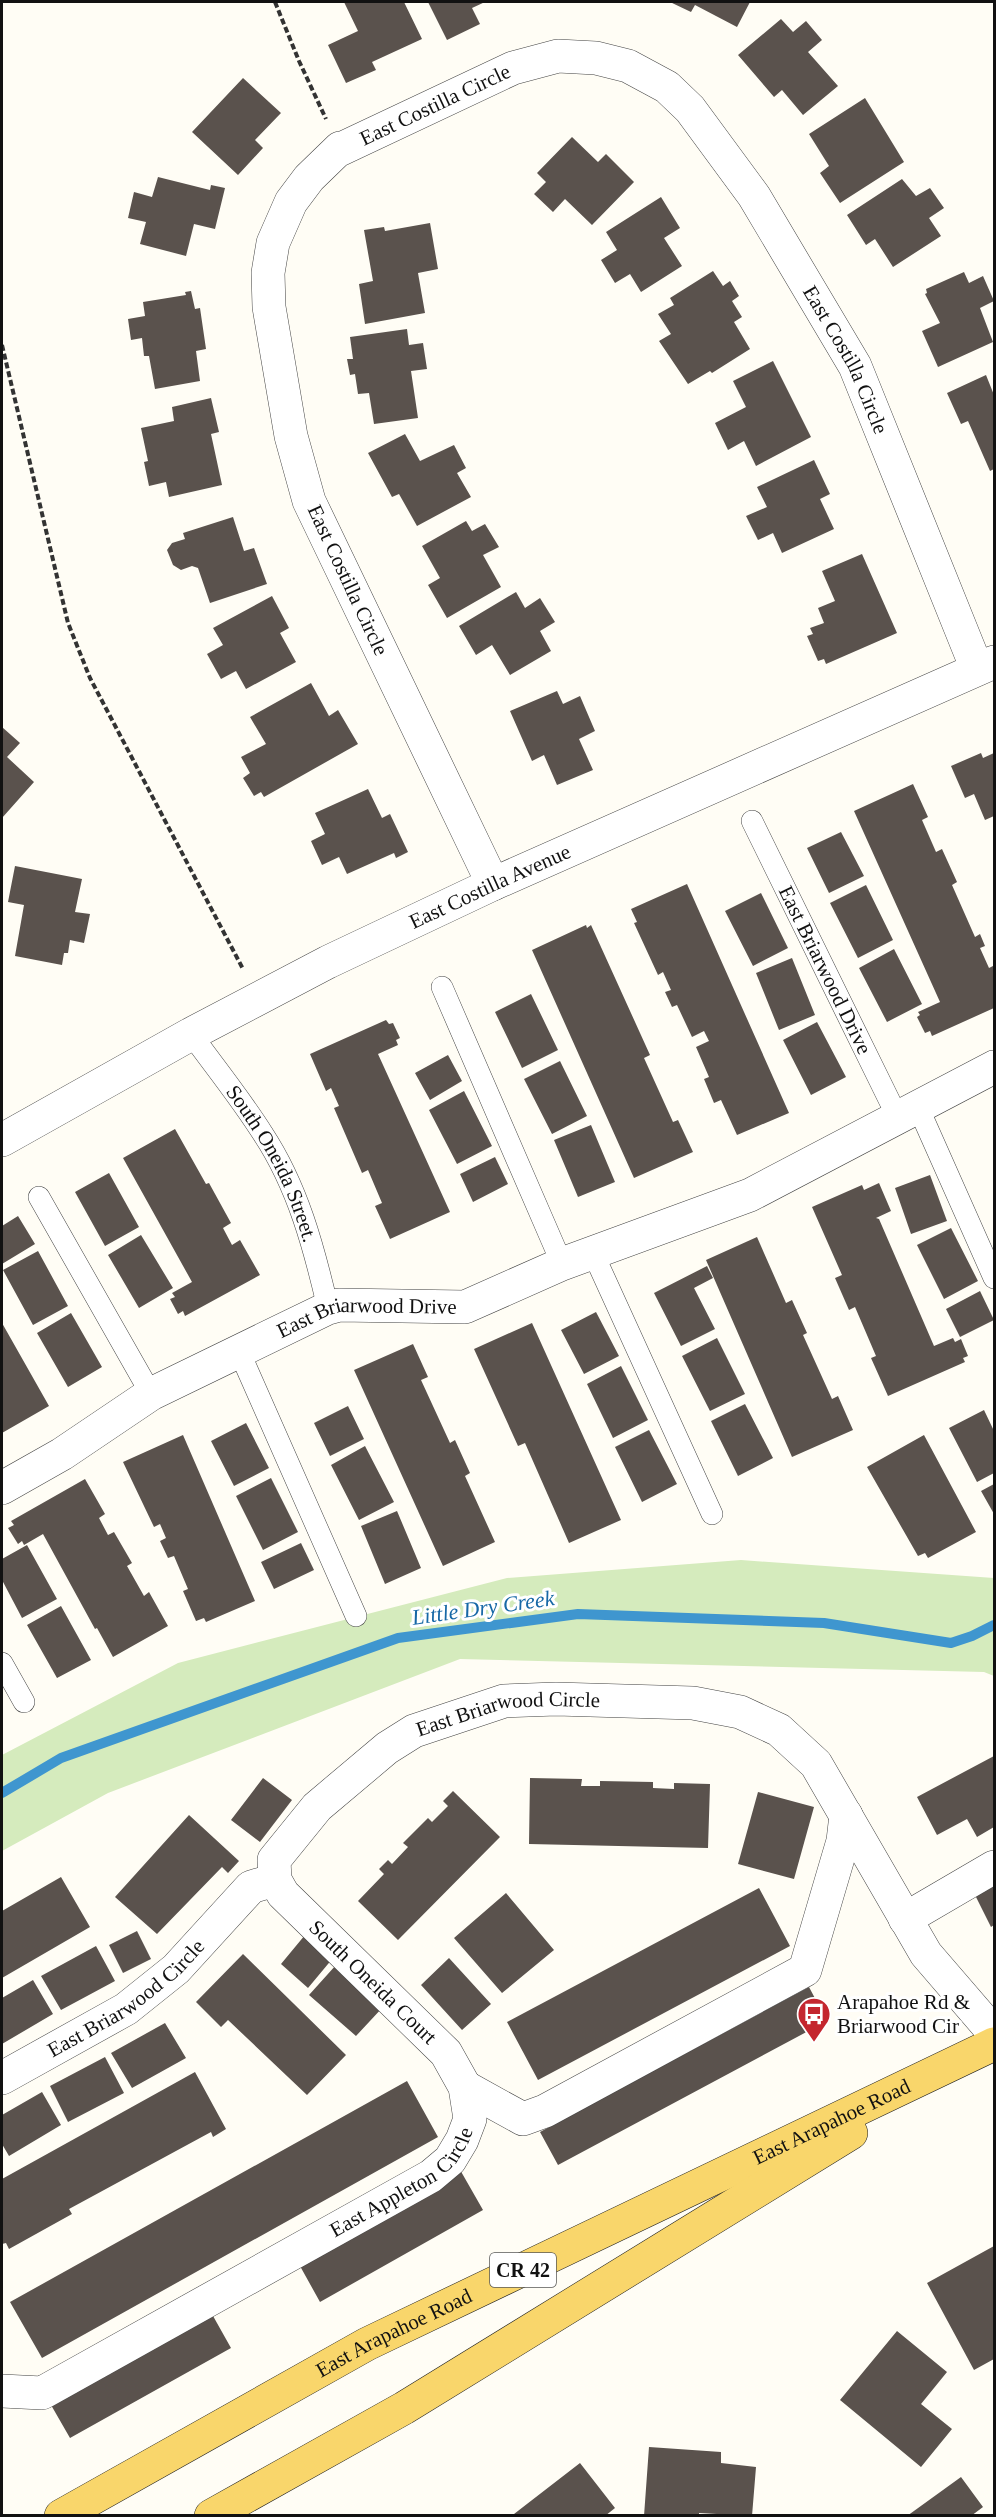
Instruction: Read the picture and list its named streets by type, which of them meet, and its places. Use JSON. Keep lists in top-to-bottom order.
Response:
{
  "streets": {
    "main road": ["East Arapahoe Road", "CR 42"],
    "street": [
      "East Costilla Circle",
      "East Costilla Avenue",
      "East Briarwood Drive",
      "East Briarwood Circle",
      "South Oneida Court",
      "East Appleton Circle"
    ],
    "lane": ["South Oneida Street."]
  },
  "crossings": [
    ["East Costilla Circle", "East Costilla Avenue"],
    ["East Costilla Avenue", "South Oneida Street."],
    ["East Briarwood Drive", "South Oneida Street."],
    ["East Briarwood Circle", "South Oneida Court"],
    ["East Briarwood Circle", "East Appleton Circle"],
    ["South Oneida Court", "East Appleton Circle"]
  ],
  "water": ["Little Dry Creek"],
  "places": {
    "bus stop": ["Arapahoe Rd & Briarwood Cir"]
  }
}
